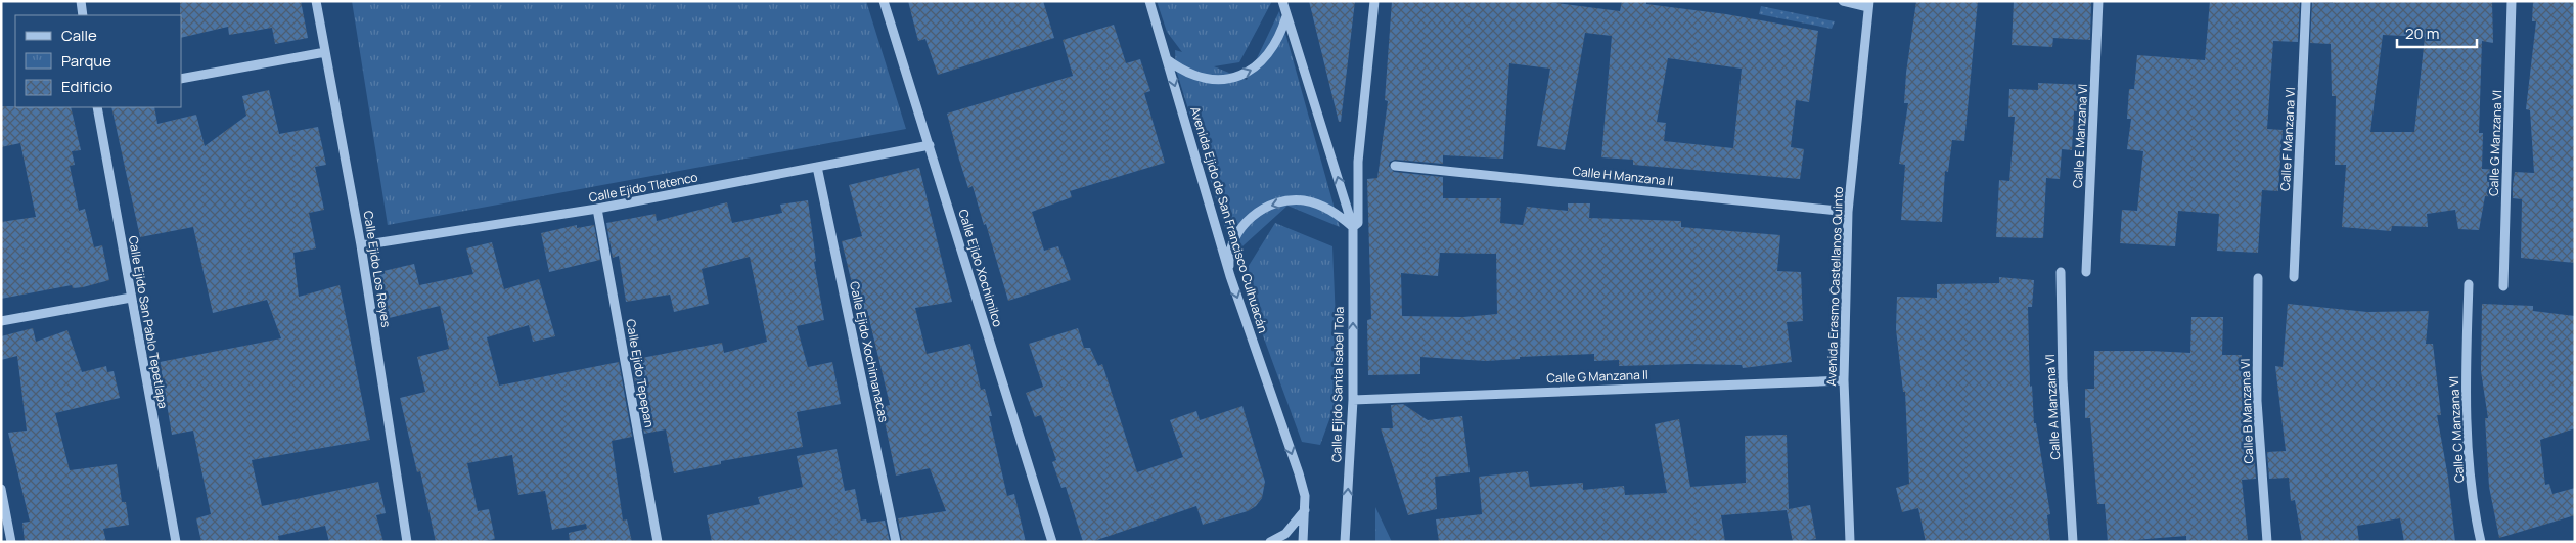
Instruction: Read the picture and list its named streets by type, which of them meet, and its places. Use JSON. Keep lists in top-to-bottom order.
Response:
{
  "streets": {
    "street": [
      "Calle E Manzana VI",
      "Calle F Manzana VI",
      "Calle G Manzana VI",
      "Calle H Manzana II",
      "Calle Ejido Tlatenco",
      "Avenida Ejido de San Francisco Culhuacán",
      "Calle Ejido Xochimilco",
      "Calle Ejido Los Reyes",
      "Avenida Erasmo Castellanos Quinto",
      "Calle Ejido San Pablo Tepetlapa",
      "Calle Ejido Xochimanacas",
      "Calle Ejido Tepepan",
      "Calle G Manzana II",
      "Calle Ejido Santa Isabel Tola",
      "Calle A Manzana VI",
      "Calle B Manzana VI",
      "Calle C Manzana VI"
    ]
  },
  "crossings": [
    ["Calle H Manzana II", "Avenida Erasmo Castellanos Quinto"],
    ["Calle Ejido Tlatenco", "Calle Ejido Xochimilco"],
    ["Calle Ejido Tlatenco", "Calle Ejido Los Reyes"],
    ["Calle Ejido Tlatenco", "Calle Ejido Xochimanacas"],
    ["Calle Ejido Tlatenco", "Calle Ejido Tepepan"],
    ["Avenida Erasmo Castellanos Quinto", "Calle G Manzana II"],
    ["Calle G Manzana II", "Calle Ejido Santa Isabel Tola"]
  ],
  "one_way": ["Avenida Ejido de San Francisco Culhuacán", "Calle Ejido Santa Isabel Tola"],
  "legend": ["Calle", "Parque", "Edificio"],
  "scale_bar": "20 m"
}
